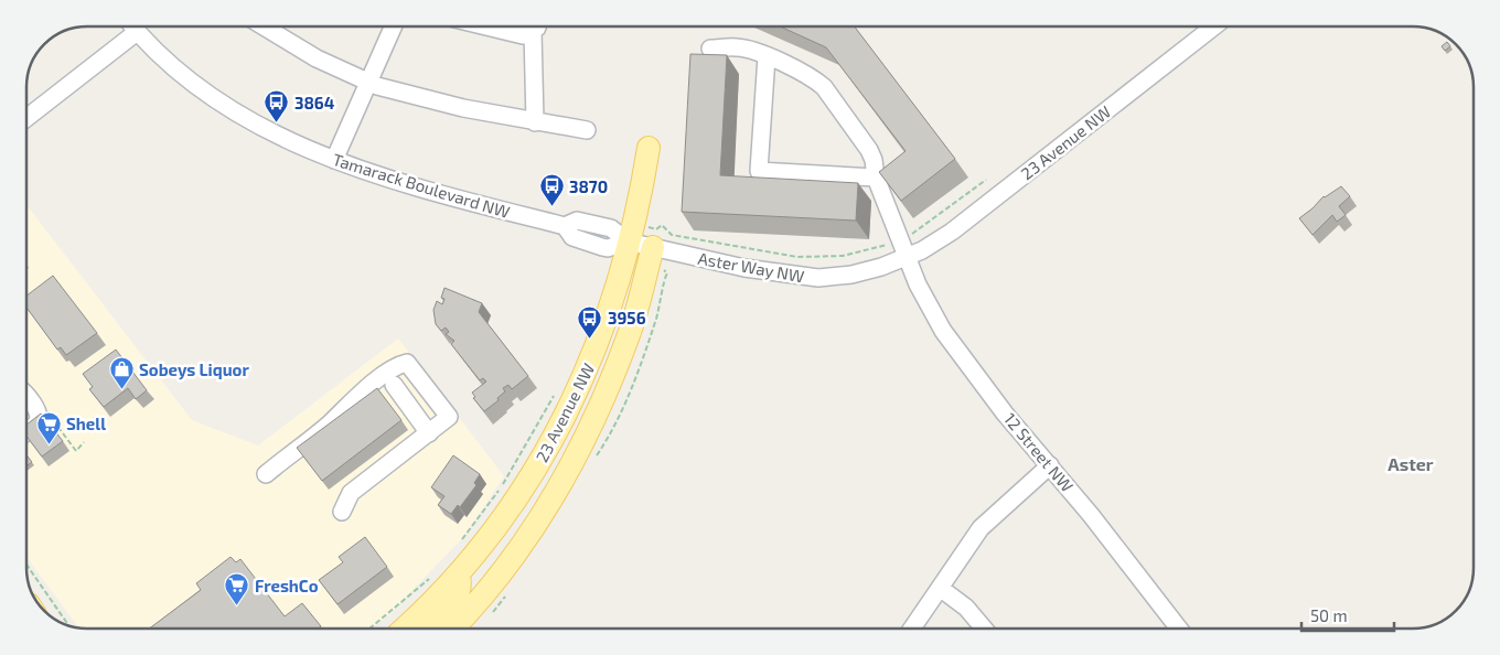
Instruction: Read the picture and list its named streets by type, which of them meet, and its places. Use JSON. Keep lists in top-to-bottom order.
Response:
{
  "streets": {
    "main road": ["23 Avenue NW"],
    "street": ["Tamarack Boulevard NW", "Aster Way NW", "12 Street NW"]
  },
  "crossings": [
    ["23 Avenue NW", "Tamarack Boulevard NW"],
    ["23 Avenue NW", "Aster Way NW"],
    ["23 Avenue NW", "12 Street NW"],
    ["Tamarack Boulevard NW", "Aster Way NW"],
    ["Aster Way NW", "12 Street NW"]
  ],
  "districts": ["Aster"],
  "places": {
    "bus stop": ["3864", "3870", "3956"],
    "shop": ["Sobeys Liquor"],
    "supermarket": ["Shell", "FreshCo"]
  },
  "scale_bar": "50 m"
}
